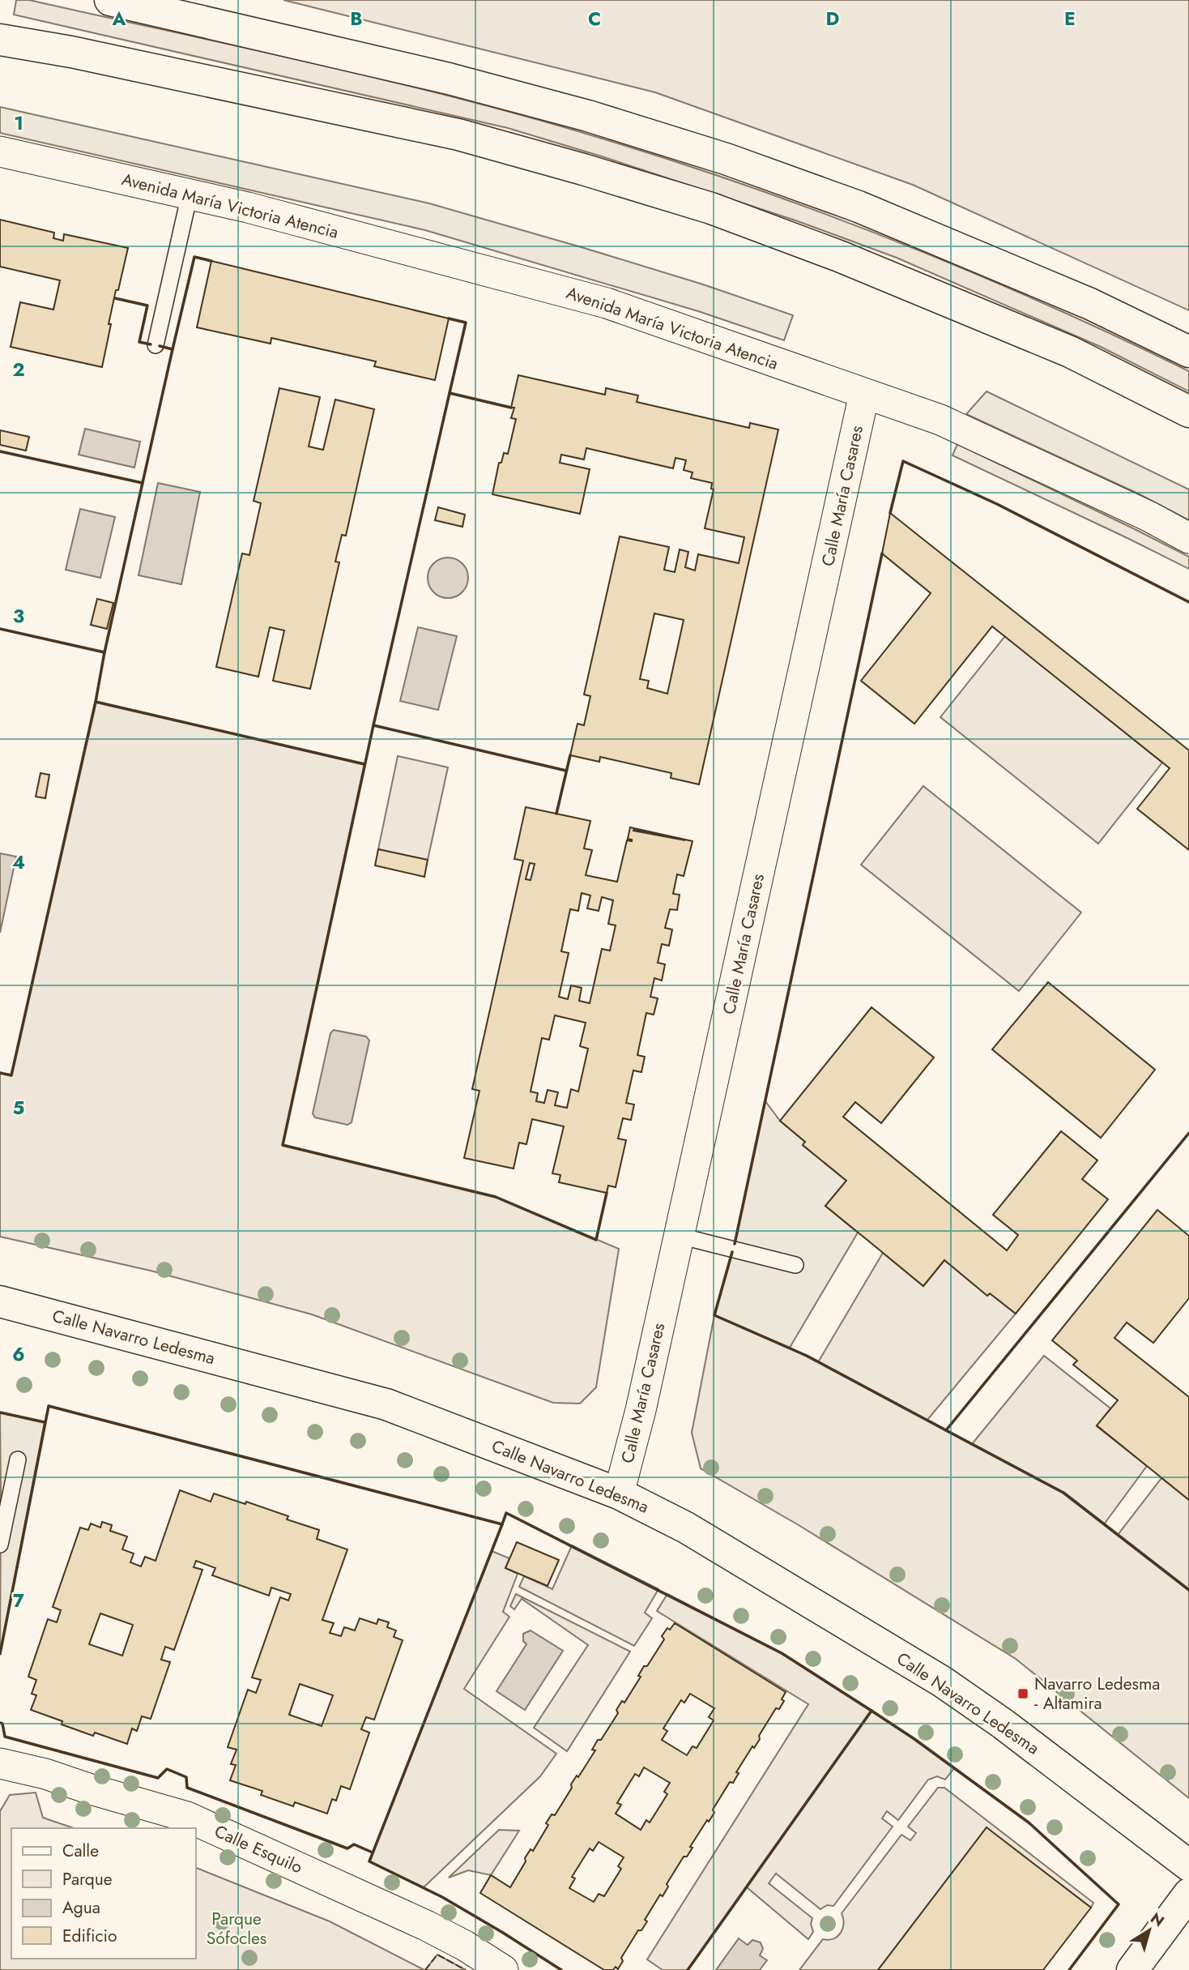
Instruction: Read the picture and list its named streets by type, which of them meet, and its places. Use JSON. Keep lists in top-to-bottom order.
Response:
{
  "streets": {
    "main road": ["Calle Navarro Ledesma"],
    "street": ["Avenida María Victoria Atencia", "Calle María Casares", "Calle Esquilo"]
  },
  "crossings": [
    ["Avenida María Victoria Atencia", "Calle María Casares"],
    ["Calle María Casares", "Calle Navarro Ledesma"]
  ],
  "parks": ["Parque Sófocles"],
  "places": {
    "transit": ["Navarro Ledesma - Altamira"]
  },
  "legend": [
    "Calle",
    "Parque",
    "Agua",
    "Edificio"
  ],
  "north": "top right",
  "grid": {
    "columns": [
      "A",
      "B",
      "C",
      "D",
      "E"
    ],
    "rows": [
      "1",
      "2",
      "3",
      "4",
      "5",
      "6",
      "7"
    ]
  }
}
